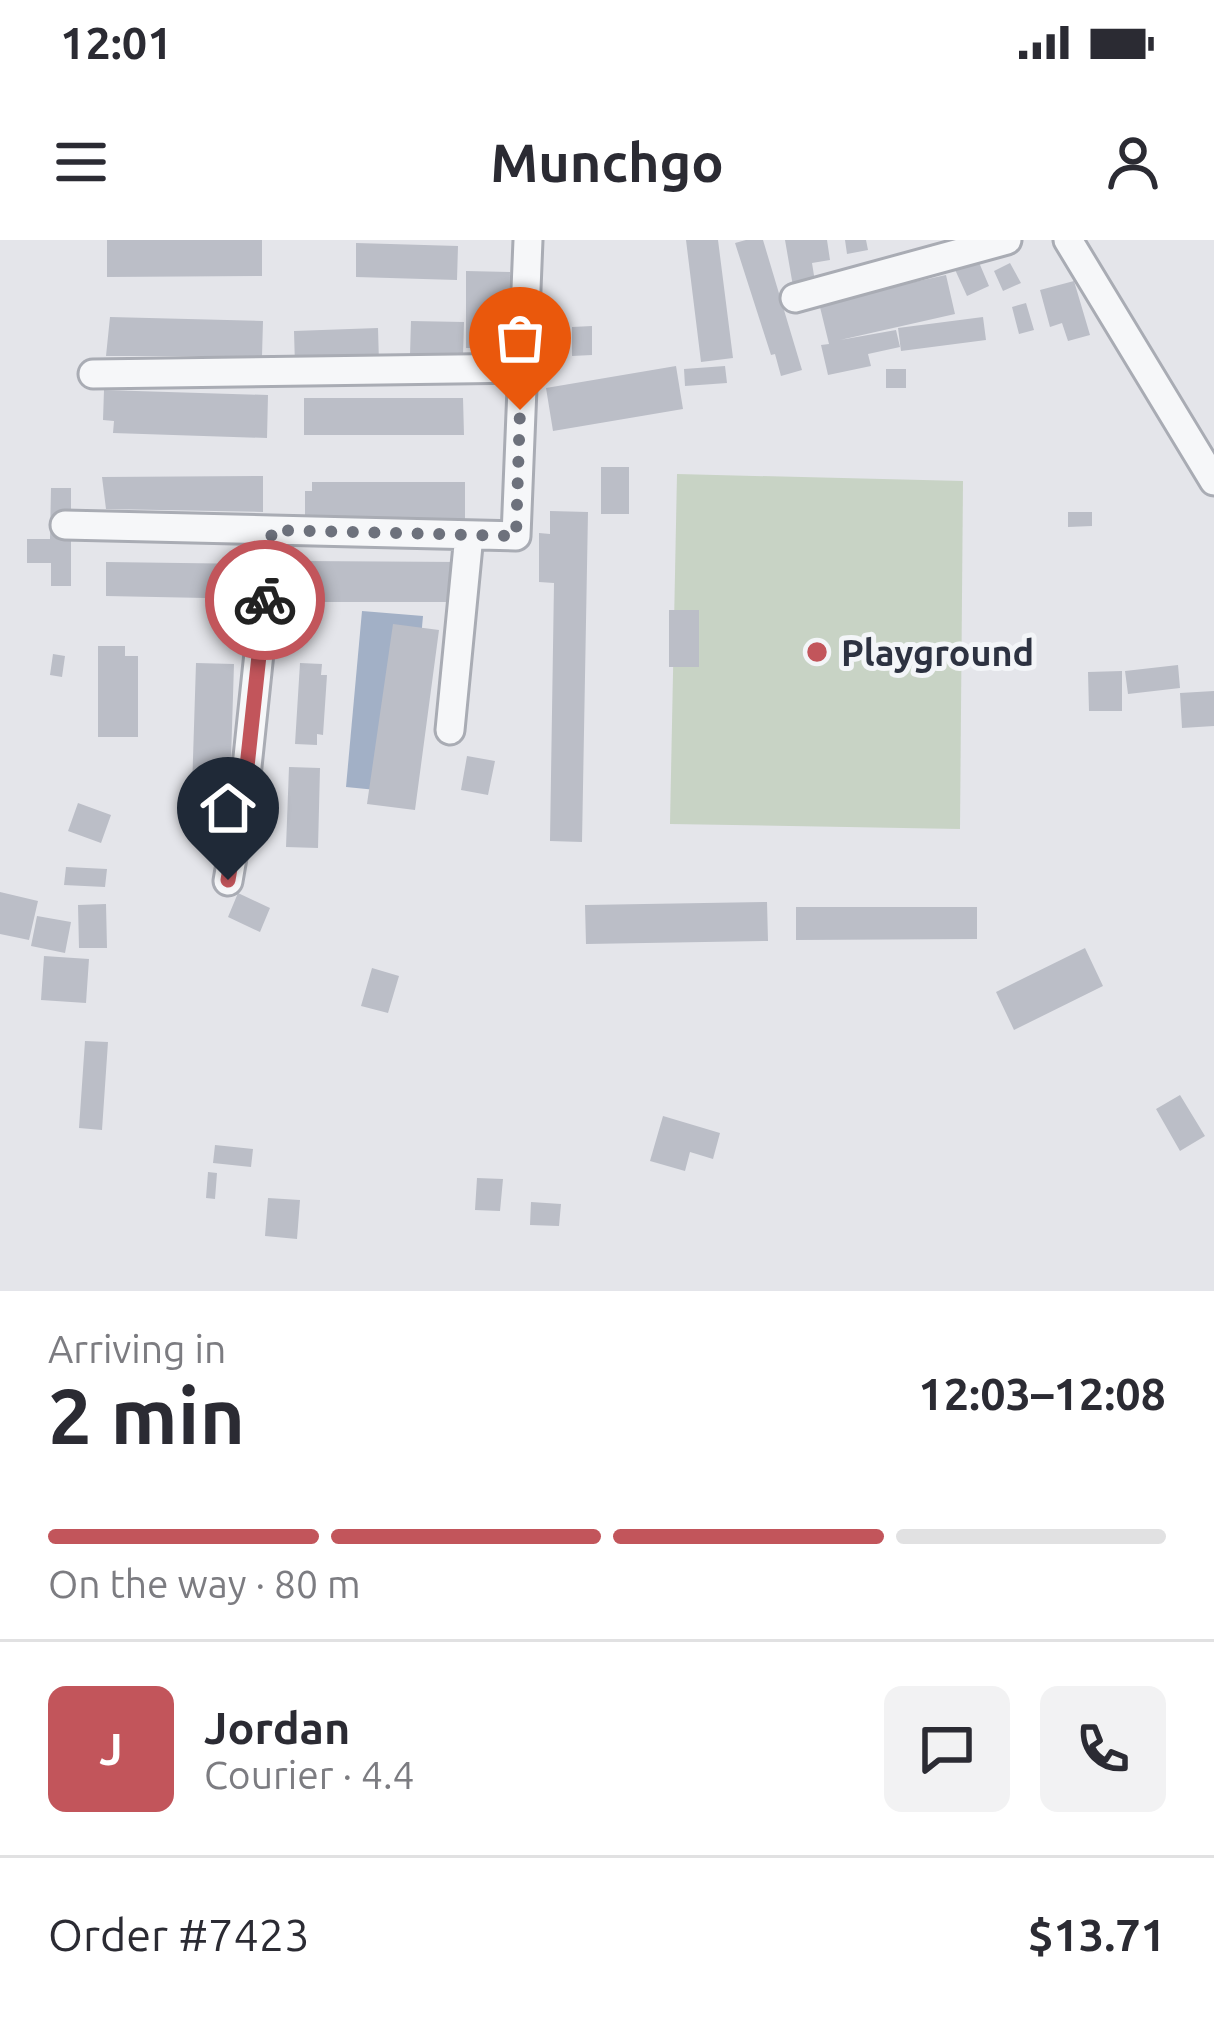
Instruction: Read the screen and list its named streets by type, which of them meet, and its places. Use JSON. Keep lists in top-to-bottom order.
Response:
{
  "places": ["Playground"],
  "page": {
    "status": "12:01",
    "header": "Munchgo",
    "heading": ["2 min", "Arriving in", "12:03–12:08"],
    "panel": [
      "Jordan",
      "Courier · 4.4",
      "Order #7423",
      "$13.71"
    ],
    "bar": "On the way · 80 m",
    "round": "J"
  }
}
